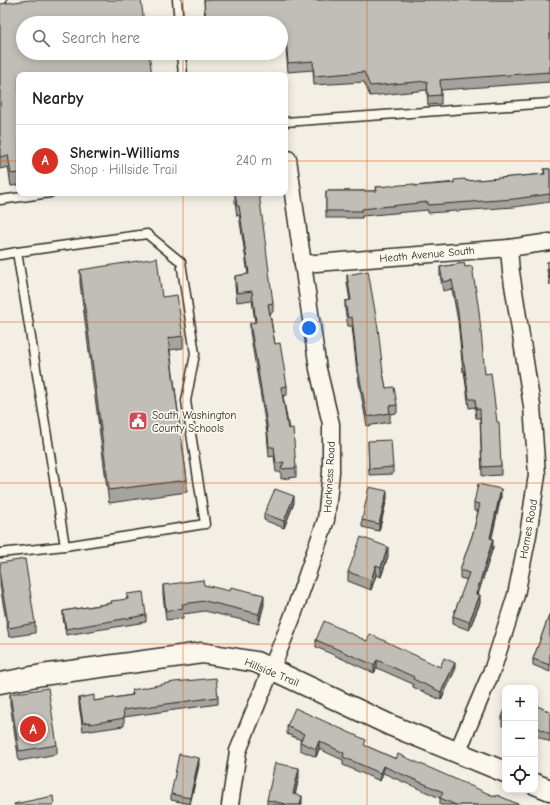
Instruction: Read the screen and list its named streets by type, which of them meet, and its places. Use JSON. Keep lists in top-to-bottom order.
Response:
{
  "streets": {
    "street": [
      "Heath Avenue South",
      "Harkness Road",
      "Hames Road",
      "Hillside Trail"
    ]
  },
  "crossings": [
    ["Heath Avenue South", "Harkness Road"],
    ["Heath Avenue South", "Hames Road"],
    ["Harkness Road", "Hillside Trail"],
    ["Hames Road", "Hillside Trail"]
  ],
  "places": {
    "public building": ["South Washington County Schools"]
  },
  "page": {
    "search": "Search here",
    "heading": "Nearby",
    "list": [
      {
        "mark": "A",
        "name": "Sherwin-Williams",
        "note": "Shop · Hillside Trail",
        "value": "240 m"
      }
    ],
    "map_buttons": ["+", "−"],
    "pins": "A"
  }
}
